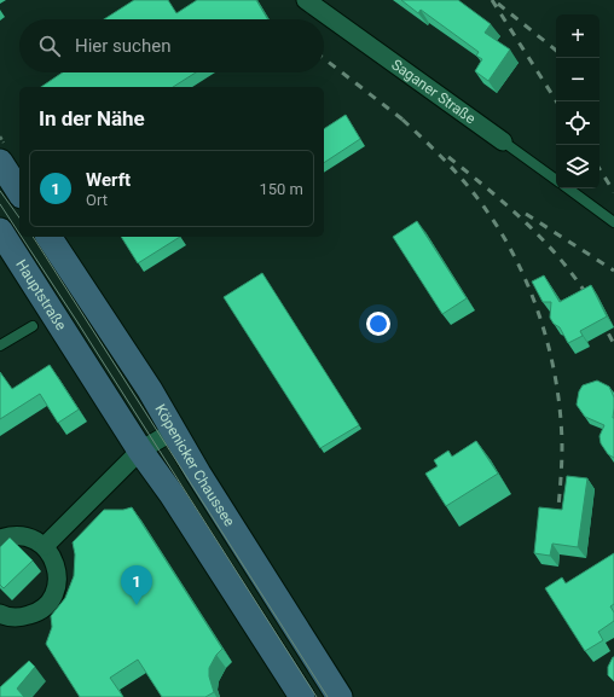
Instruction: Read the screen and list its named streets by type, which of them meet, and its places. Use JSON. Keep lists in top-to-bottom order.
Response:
{
  "streets": {
    "main road": ["Hauptstraße", "Köpenicker Chaussee"],
    "street": ["Saganer Straße"]
  },
  "page": {
    "map_buttons": ["+", "−"],
    "search": "Hier suchen",
    "heading": "In der Nähe",
    "list": [
      {
        "mark": "1",
        "name": "Werft",
        "note": "Ort",
        "value": "150 m"
      }
    ],
    "pins": "1"
  }
}
